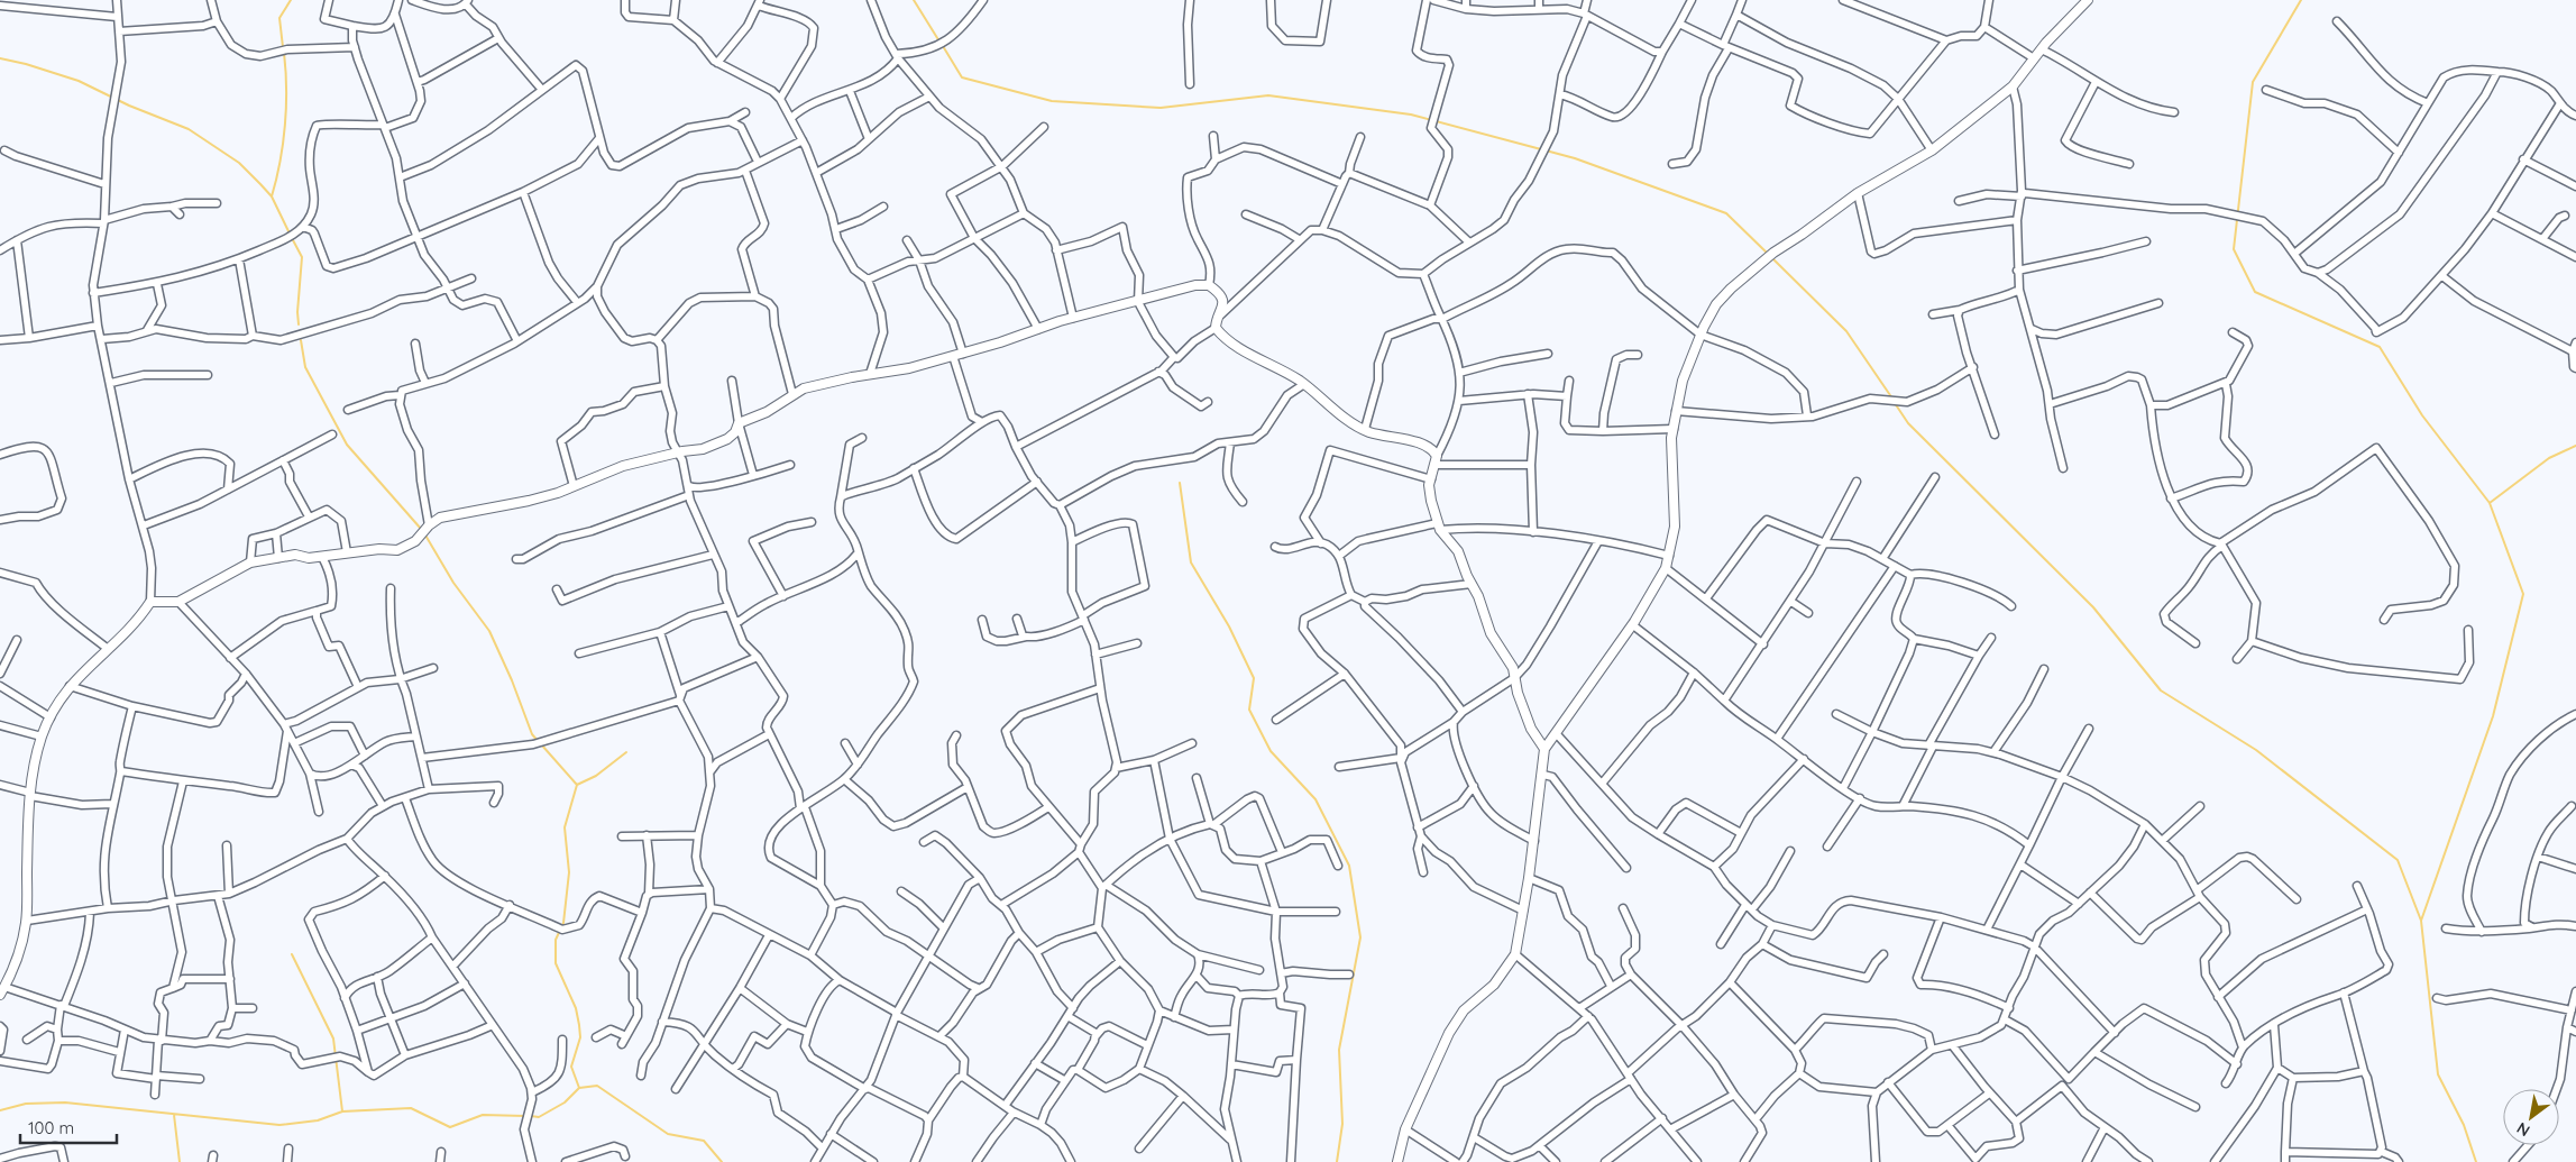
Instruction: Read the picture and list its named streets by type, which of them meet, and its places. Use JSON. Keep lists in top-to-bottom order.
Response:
{
  "scale_bar": "100 m",
  "north": "bottom left"
}
